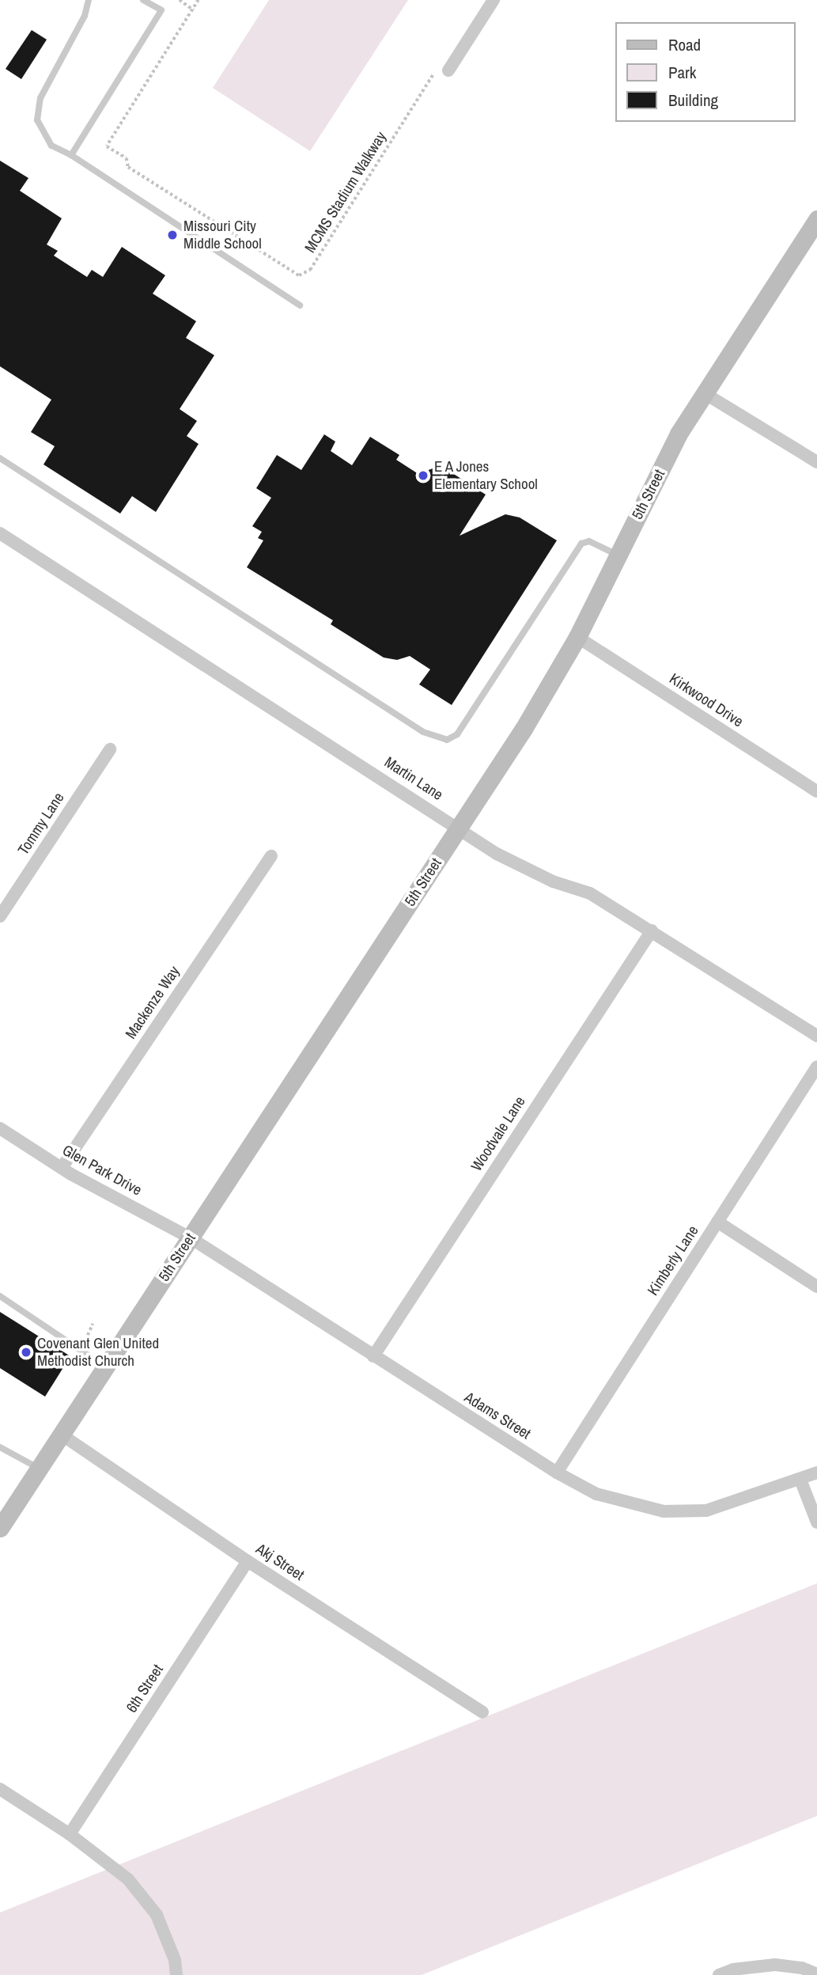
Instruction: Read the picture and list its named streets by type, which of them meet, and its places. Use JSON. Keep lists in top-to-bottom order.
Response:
{
  "streets": {
    "main road": ["5th Street"],
    "street": [
      "Kirkwood Drive",
      "Martin Lane",
      "Tommy Lane",
      "Mackenze Way",
      "Woodvale Lane",
      "Glen Park Drive",
      "Kimberly Lane",
      "Adams Street",
      "Akj Street",
      "6th Street"
    ],
    "path": ["MCMS Stadium Walkway"]
  },
  "crossings": [
    ["5th Street", "Kirkwood Drive"],
    ["5th Street", "Martin Lane"],
    ["5th Street", "Glen Park Drive"],
    ["5th Street", "Adams Street"],
    ["5th Street", "Akj Street"],
    ["Martin Lane", "Woodvale Lane"],
    ["Mackenze Way", "Glen Park Drive"],
    ["Woodvale Lane", "Adams Street"],
    ["Glen Park Drive", "Adams Street"],
    ["Kimberly Lane", "Adams Street"],
    ["Akj Street", "6th Street"]
  ],
  "places": ["Missouri City Middle School", "E A Jones Elementary School", "Covenant Glen United Methodist Church"],
  "legend": ["Road", "Park", "Building"]
}
